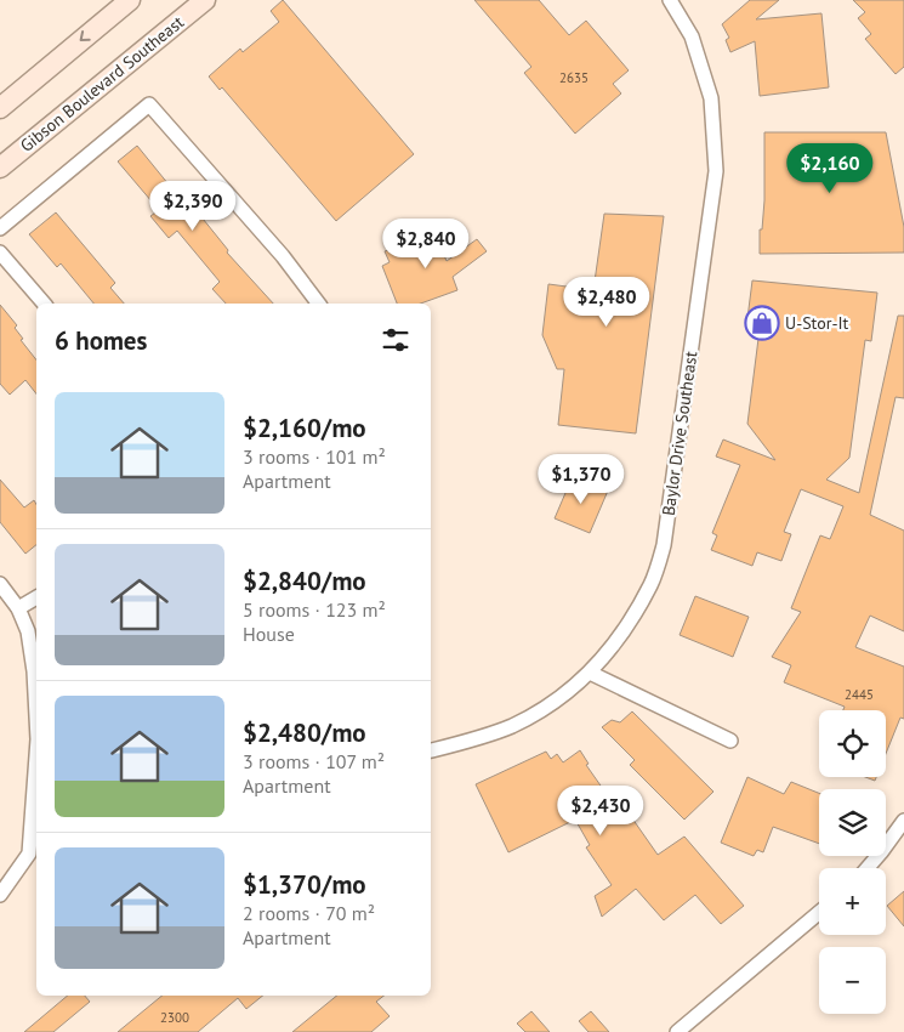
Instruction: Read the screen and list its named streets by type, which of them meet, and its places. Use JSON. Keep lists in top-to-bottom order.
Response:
{
  "streets": {
    "main road": ["Gibson Boulevard Southeast"],
    "street": ["Baylor Drive Southeast"]
  },
  "places": {
    "shop": ["U-Stor-It"]
  },
  "house_numbers": ["2635", "2445", "2300"],
  "page": {
    "price": [
      "$2,160",
      "$2,390",
      "$2,840",
      "$2,480",
      "$1,370",
      "$2,430"
    ],
    "heading": "6 homes",
    "list": [
      {
        "name": "$2,160/mo",
        "note": "3 rooms · 101 m² · Apartment"
      },
      {
        "name": "$2,840/mo",
        "note": "5 rooms · 123 m² · House"
      },
      {
        "name": "$2,480/mo",
        "note": "3 rooms · 107 m² · Apartment"
      },
      {
        "name": "$1,370/mo",
        "note": "2 rooms · 70 m² · Apartment"
      }
    ],
    "map_buttons": ["+", "−"]
  }
}
